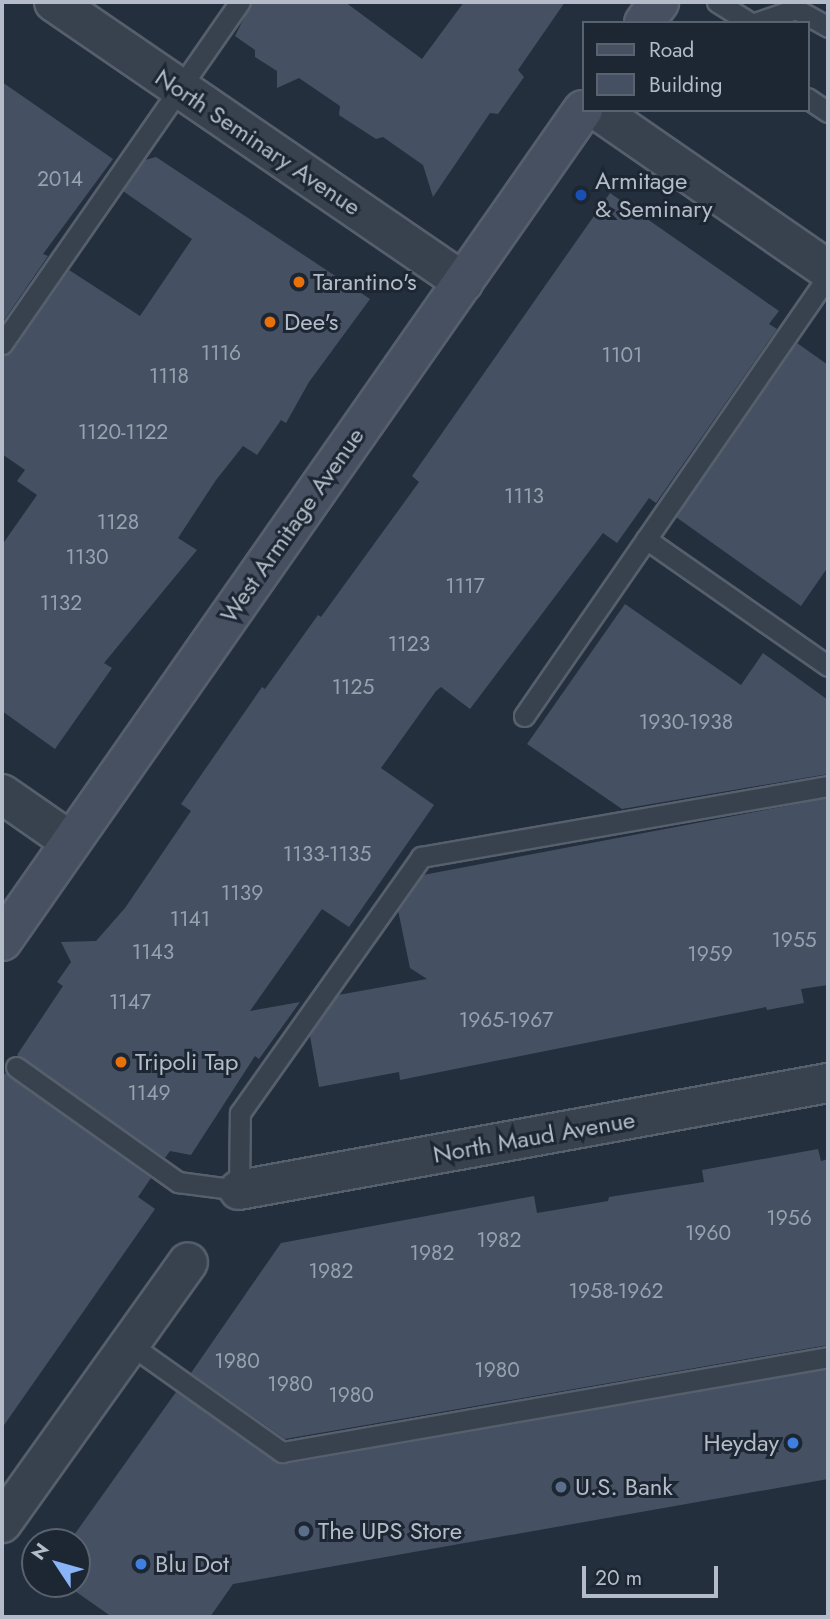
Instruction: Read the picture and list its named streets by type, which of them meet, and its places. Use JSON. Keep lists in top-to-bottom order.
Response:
{
  "streets": {
    "main road": ["West Armitage Avenue"],
    "street": ["North Seminary Avenue", "North Maud Avenue"]
  },
  "crossings": [
    ["North Seminary Avenue", "West Armitage Avenue"]
  ],
  "places": [
    "Armitage & Seminary",
    "Tarantino's",
    "Dee's",
    "Tripoli Tap",
    "Heyday",
    "U.S. Bank",
    "The UPS Store",
    "Blu Dot"
  ],
  "house_numbers": [
    "2014",
    "1116",
    "1101",
    "1118",
    "1120-1122",
    "1113",
    "1128",
    "1130",
    "1117",
    "1132",
    "1123",
    "1125",
    "1930-1938",
    "1133-1135",
    "1139",
    "1141",
    "1955",
    "1143",
    "1959",
    "1147",
    "1965-1967",
    "1149",
    "1956",
    "1960",
    "1982",
    "1982",
    "1982",
    "1958-1962",
    "1980",
    "1980",
    "1980",
    "1980"
  ],
  "legend": ["Road", "Building"],
  "scale_bar": "20 m",
  "north": "top left"
}
